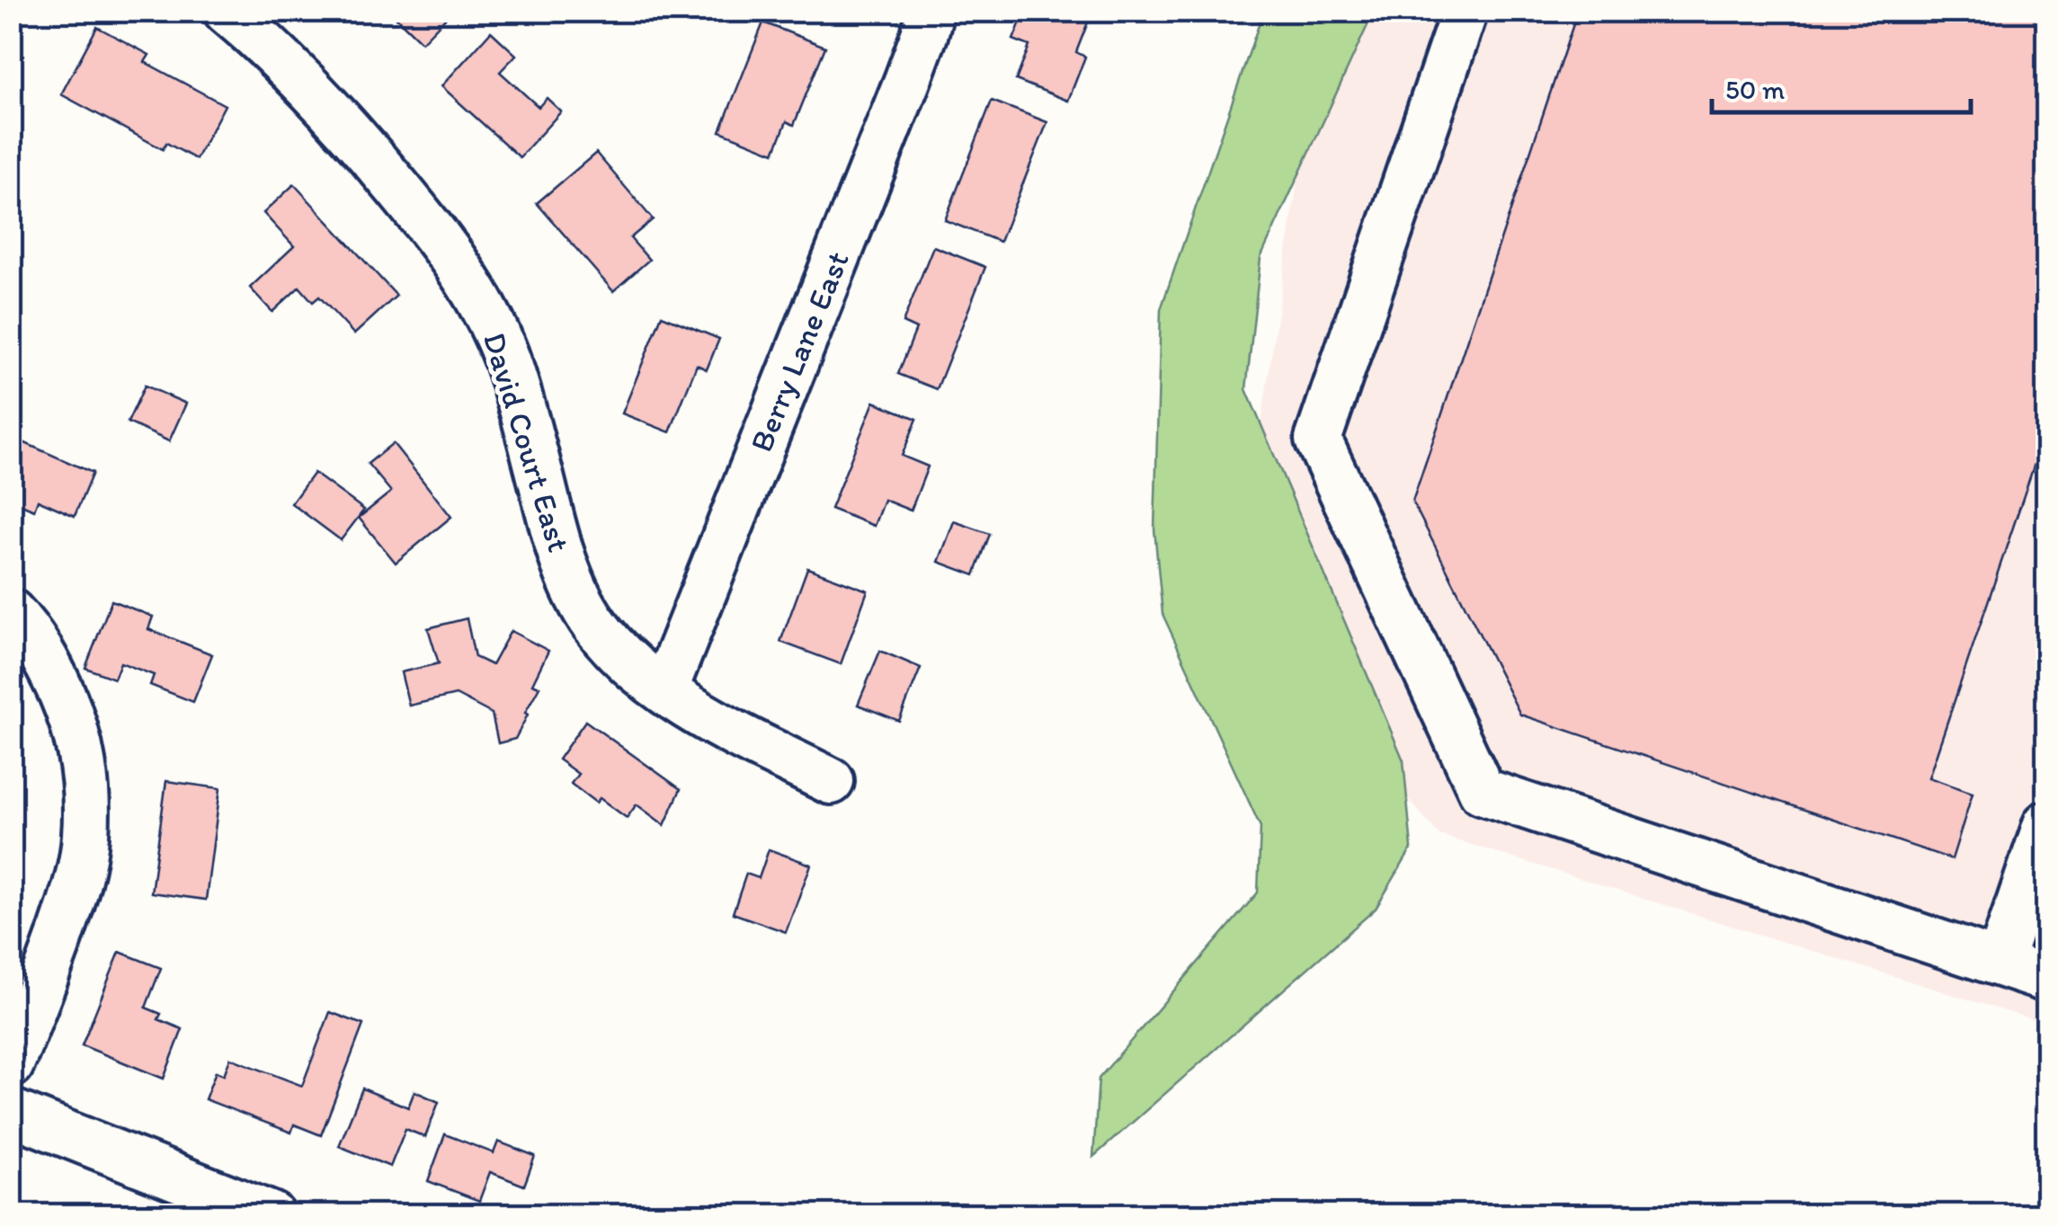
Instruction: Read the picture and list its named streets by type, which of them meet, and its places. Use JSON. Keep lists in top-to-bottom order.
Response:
{
  "streets": {
    "street": ["Berry Lane East", "David Court East"]
  },
  "crossings": [
    ["Berry Lane East", "David Court East"]
  ],
  "scale_bar": "50 m"
}
